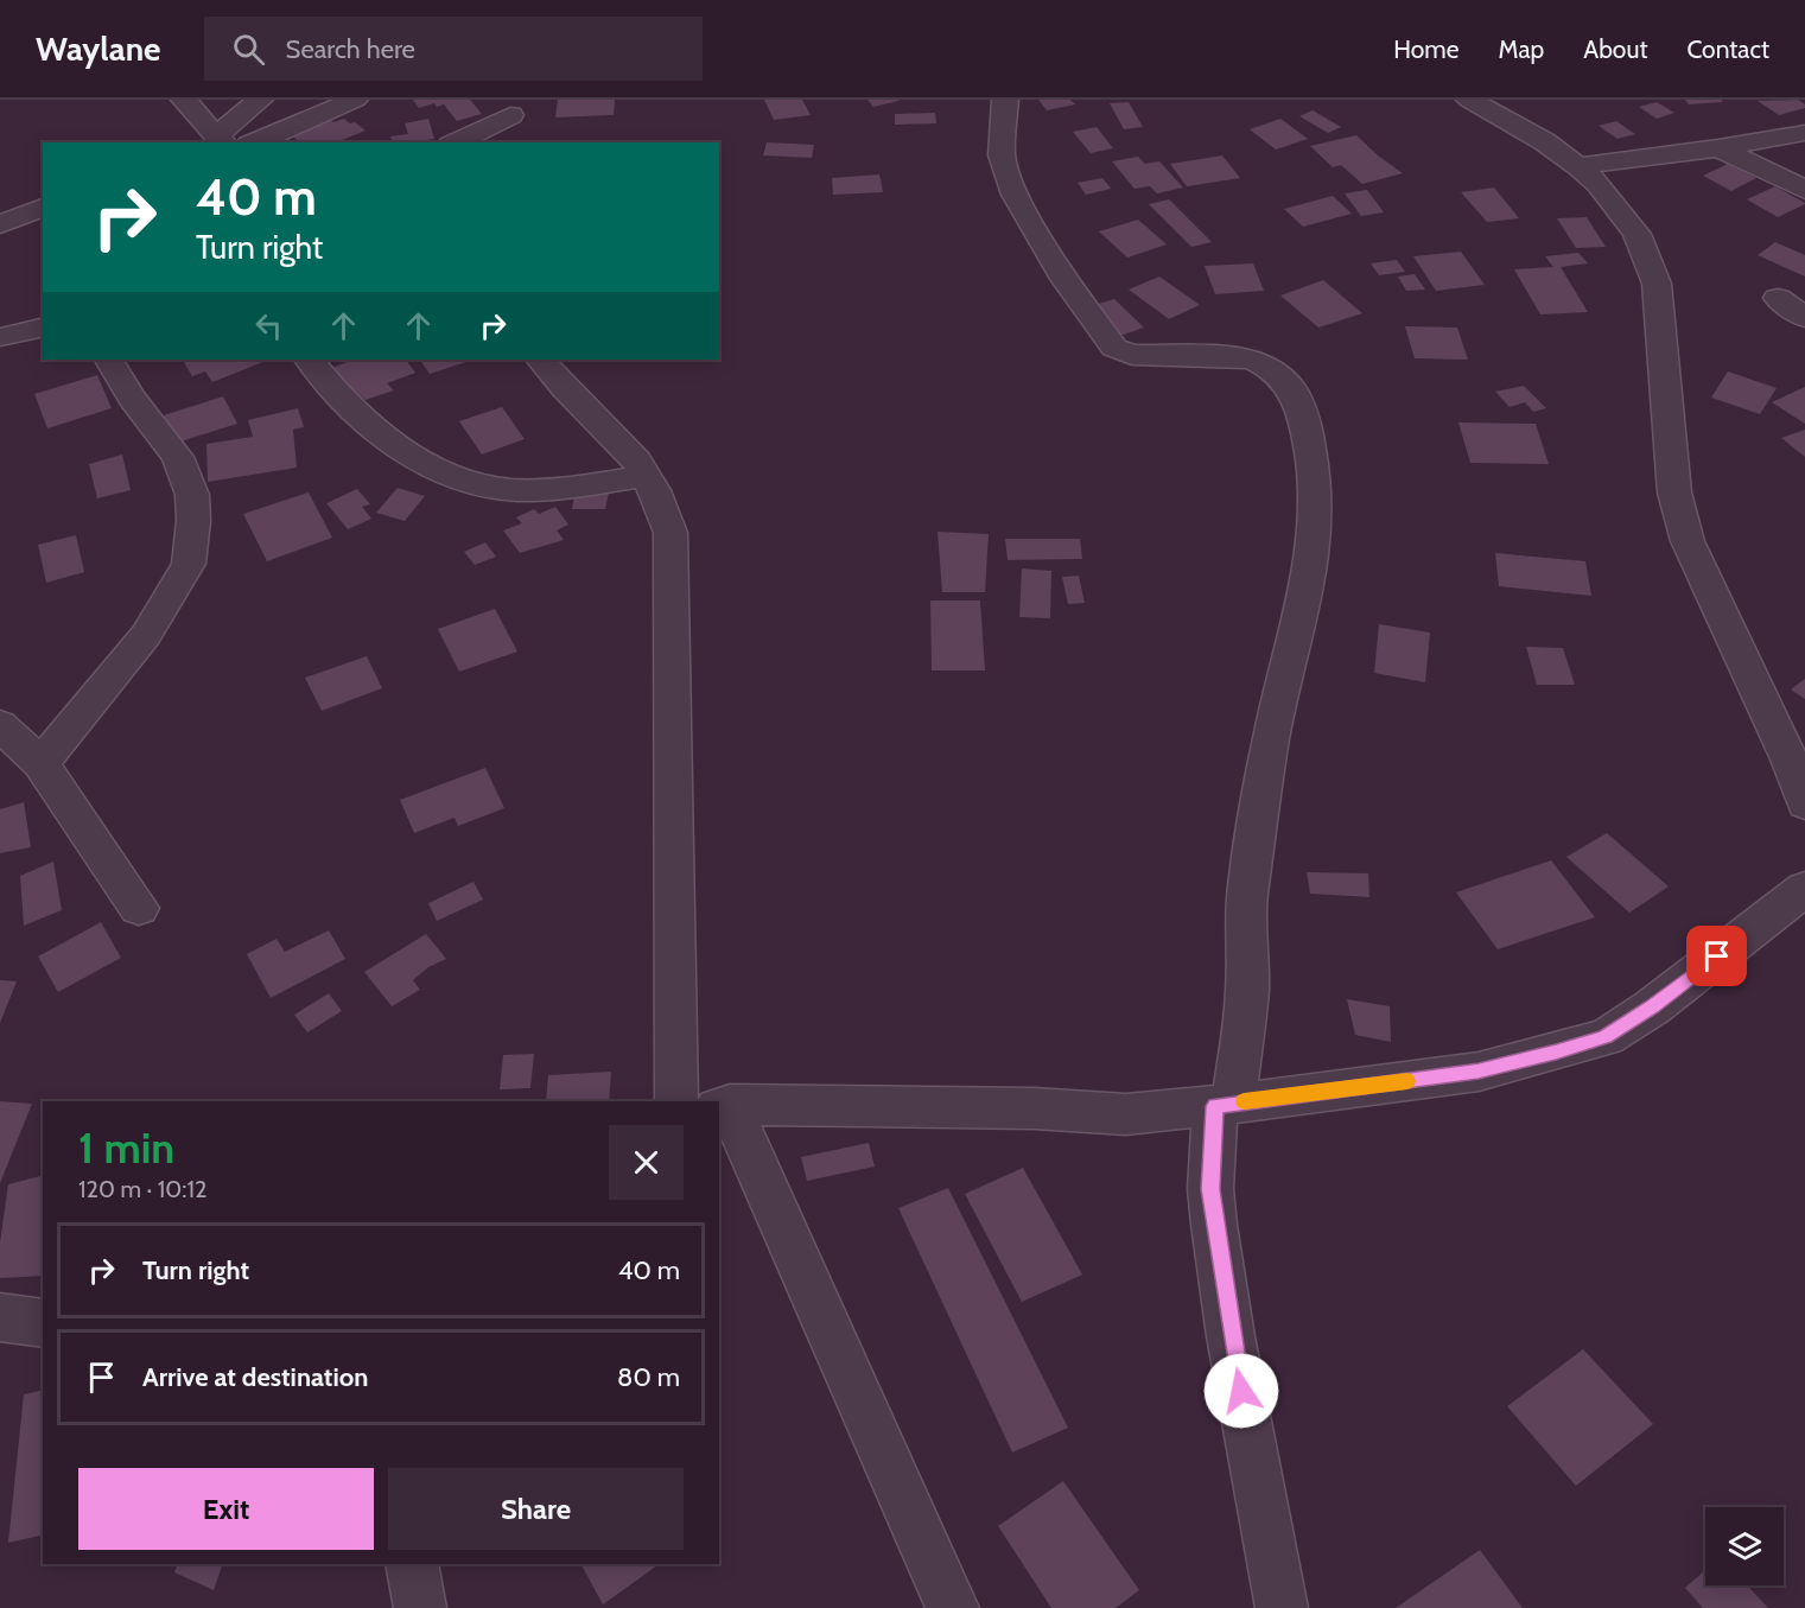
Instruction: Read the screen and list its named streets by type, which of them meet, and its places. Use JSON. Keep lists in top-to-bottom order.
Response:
{
  "page": {
    "header": "Waylane",
    "search": "Search here",
    "nav": [
      "Home",
      "Map",
      "About",
      "Contact"
    ],
    "turn": ["40 m", "Turn right"],
    "heading": ["1 min", "120 m · 10:12"],
    "list": [
      {
        "name": "Turn right",
        "value": "40 m"
      },
      {
        "name": "Arrive at destination",
        "value": "80 m"
      }
    ],
    "buttons": ["Exit", "Share"]
  }
}
